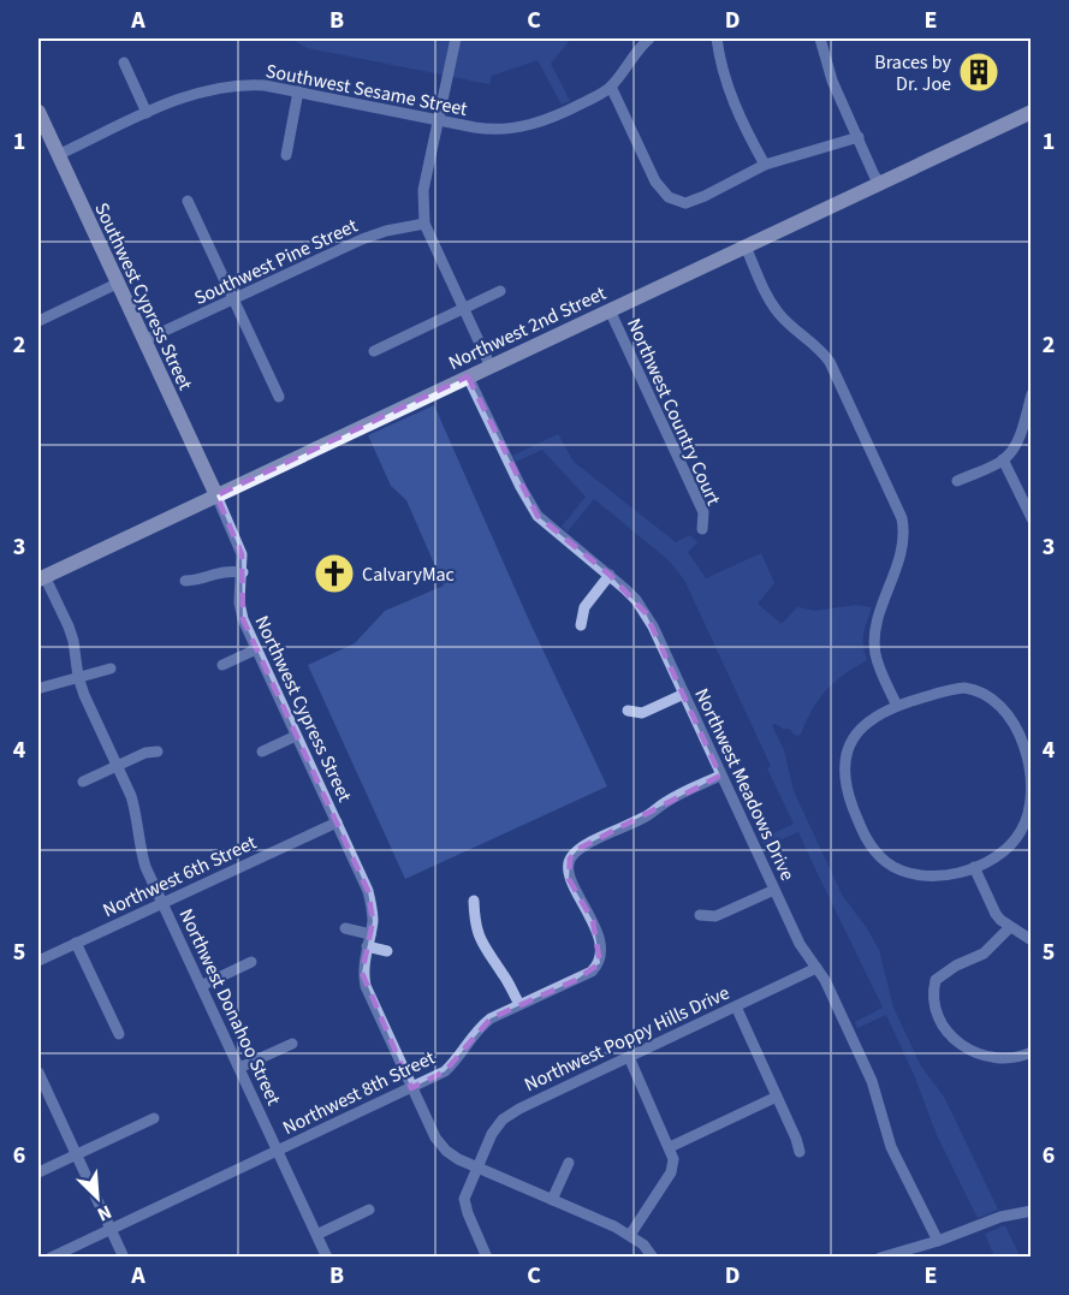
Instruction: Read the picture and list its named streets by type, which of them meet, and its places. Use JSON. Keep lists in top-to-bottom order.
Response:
{
  "streets": {
    "main road": ["Southwest Cypress Street", "Northwest 2nd Street"],
    "street": [
      "Southwest Sesame Street",
      "Southwest Pine Street",
      "Northwest Country Court",
      "Northwest Cypress Street",
      "Northwest Meadows Drive",
      "Northwest 6th Street",
      "Northwest Donahoo Street",
      "Northwest Poppy Hills Drive",
      "Northwest 8th Street"
    ]
  },
  "crossings": [
    ["Southwest Sesame Street", "Southwest Cypress Street"],
    ["Southwest Pine Street", "Southwest Cypress Street"],
    ["Southwest Cypress Street", "Northwest 2nd Street"],
    ["Southwest Cypress Street", "Northwest Cypress Street"],
    ["Northwest 2nd Street", "Northwest Country Court"],
    ["Northwest 2nd Street", "Northwest Cypress Street"],
    ["Northwest 2nd Street", "Northwest Meadows Drive"],
    ["Northwest 2nd Street", "Northwest Donahoo Street"],
    ["Northwest Cypress Street", "Northwest 6th Street"],
    ["Northwest Cypress Street", "Northwest Poppy Hills Drive"],
    ["Northwest Cypress Street", "Northwest 8th Street"],
    ["Northwest Meadows Drive", "Northwest Poppy Hills Drive"],
    ["Northwest Meadows Drive", "Northwest 8th Street"],
    ["Northwest 6th Street", "Northwest Donahoo Street"],
    ["Northwest Donahoo Street", "Northwest 8th Street"]
  ],
  "places": {
    "building": ["Braces by Dr. Joe"],
    "church": ["CalvaryMac"]
  },
  "north": "bottom right",
  "grid": {
    "columns": [
      "A",
      "B",
      "C",
      "D",
      "E"
    ],
    "rows": [
      "1",
      "2",
      "3",
      "4",
      "5",
      "6"
    ]
  }
}
